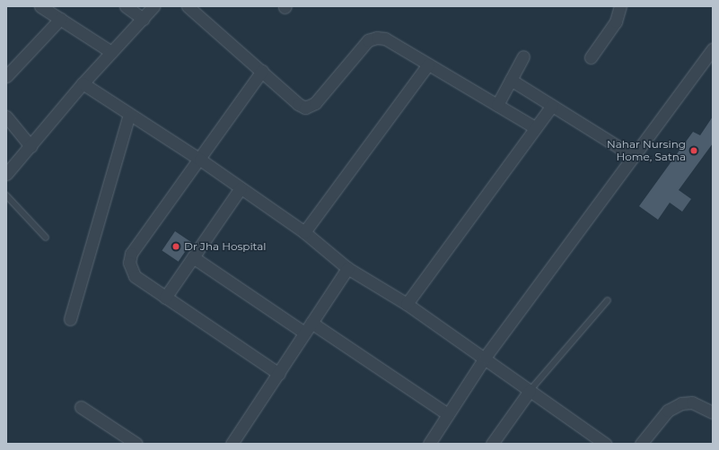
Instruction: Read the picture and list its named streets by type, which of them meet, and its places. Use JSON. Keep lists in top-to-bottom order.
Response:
{
  "places": ["Nahar Nursing Home, Satna", "Dr Jha Hospital"]
}
